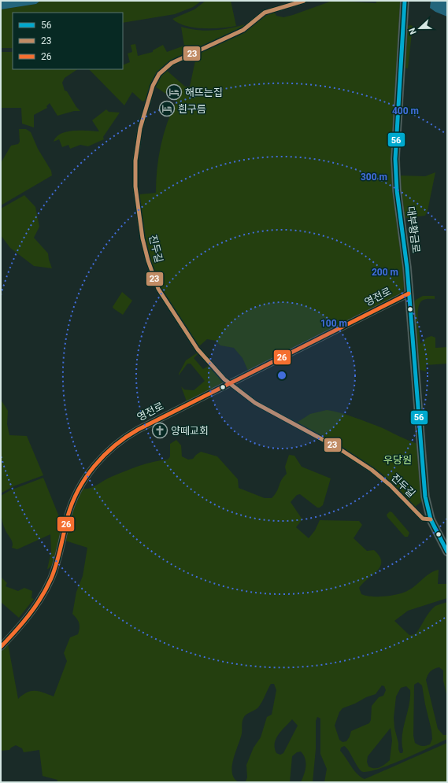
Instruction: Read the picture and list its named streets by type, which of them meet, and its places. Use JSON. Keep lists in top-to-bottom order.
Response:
{
  "streets": {
    "main road": ["대부황금로"],
    "street": ["진두길", "영전로"]
  },
  "crossings": [
    ["대부황금로", "진두길"],
    ["대부황금로", "영전로"],
    ["진두길", "영전로"]
  ],
  "parks": ["우당원"],
  "places": {
    "hotel": ["해뜨는집", "흰구름"],
    "church": ["양떼교회"]
  },
  "lines": ["transit line 56", "transit line 23", "transit line 26"],
  "legend": ["56", "23", "26"],
  "north": "left",
  "rings": [
    "400 m",
    "300 m",
    "200 m",
    "100 m"
  ]
}
